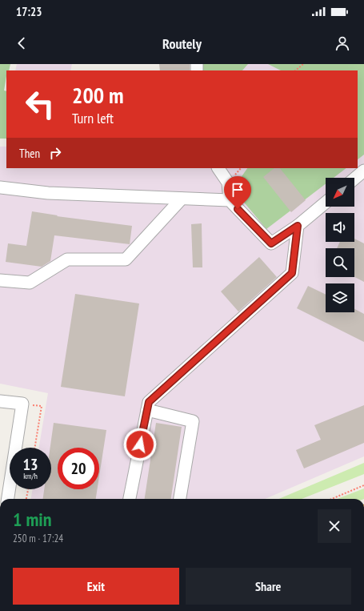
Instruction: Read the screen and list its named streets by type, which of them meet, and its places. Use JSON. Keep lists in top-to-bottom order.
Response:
{
  "north": "bottom left",
  "page": {
    "status": "17:23",
    "header": "Routely",
    "turn": ["200 m", "Turn left"],
    "then": "Then",
    "speed": "13 km/h",
    "limit": "20",
    "heading": ["1 min", "250 m · 17:24"],
    "buttons": ["Exit", "Share"]
  }
}
